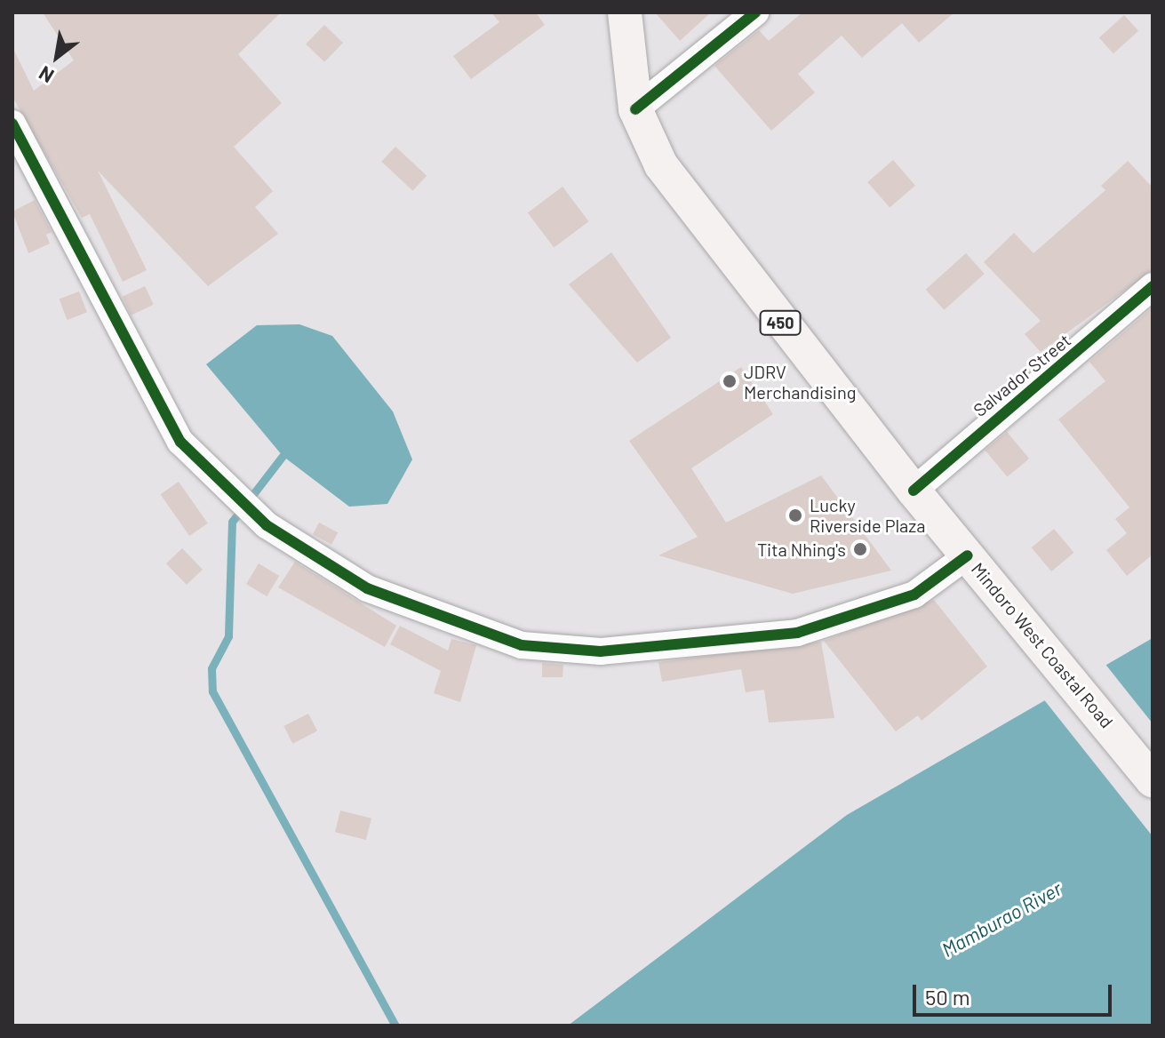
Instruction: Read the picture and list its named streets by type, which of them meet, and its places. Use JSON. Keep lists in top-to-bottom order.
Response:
{
  "streets": {
    "main road": ["450", "Mindoro West Coastal Road"],
    "street": ["Salvador Street"]
  },
  "crossings": [
    ["Salvador Street", "Mindoro West Coastal Road"]
  ],
  "water": ["Mamburao River"],
  "places": ["JDRV Merchandising", "Lucky Riverside Plaza", "Tita Nhing's"],
  "scale_bar": "50 m",
  "north": "bottom left"
}
